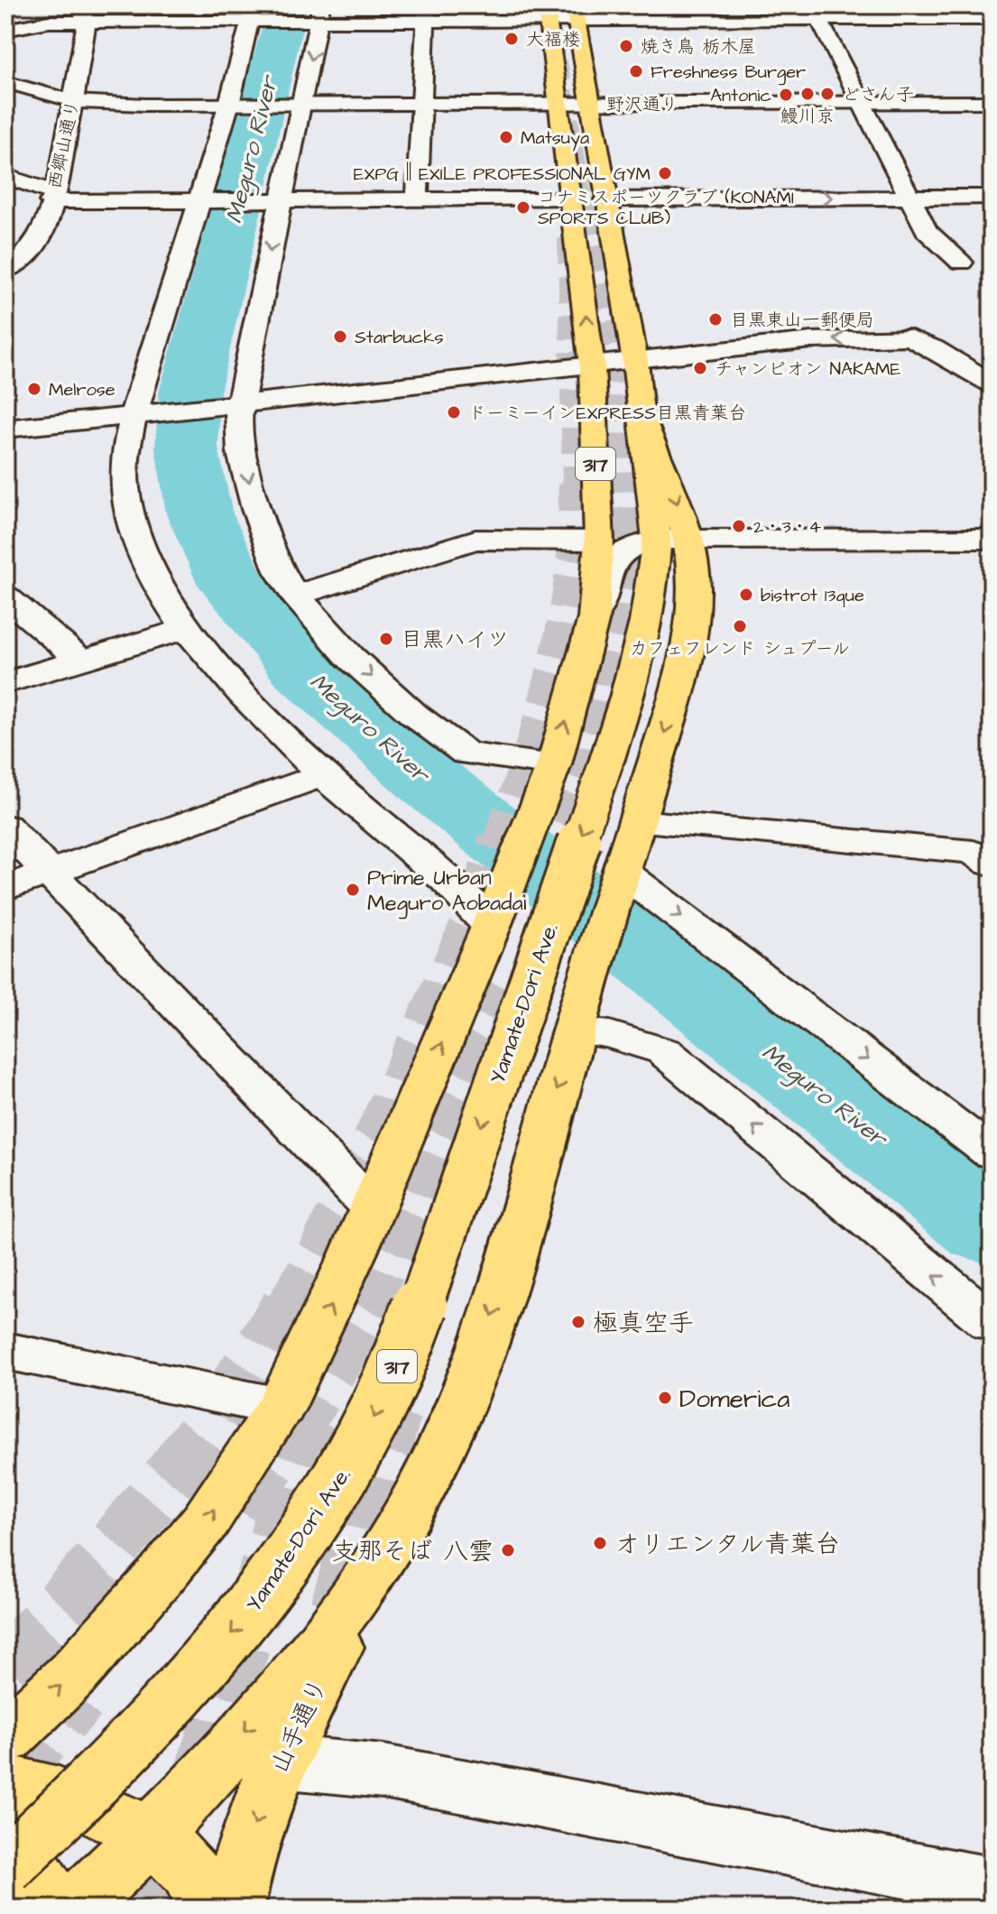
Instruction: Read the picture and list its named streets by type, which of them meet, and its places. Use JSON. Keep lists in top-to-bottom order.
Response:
{
  "streets": {
    "main road": ["317", "Yamate-Dori Ave.", "山手通り"],
    "street": ["野沢通り", "西郷山通り"]
  },
  "crossings": [
    ["野沢通り", "317"],
    ["317", "Yamate-Dori Ave."]
  ],
  "water": ["Meguro River"],
  "places": [
    "大福楼",
    "焼き鳥 栃木屋",
    "Freshness Burger",
    "鰻川京",
    "どさん子",
    "Antonic",
    "Matsuya",
    "EXPG || EXILE PROFESSIONAL GYM",
    "コナミスポーツクラブ (KONAMI SPORTS CLUB)",
    "目黒東山一郵便局",
    "Starbucks",
    "チャンピオン NAKAME",
    "Melrose",
    "ドーミーインEXPRESS目黒青葉台",
    "2・3・4",
    "bistrot 13que",
    "カフェフレンド シュプール",
    "目黒ハイツ",
    "Prime Urban Meguro Aobadai",
    "極真空手",
    "Domerica",
    "オリエンタル青葉台",
    "支那そば 八雲"
  ]
}
